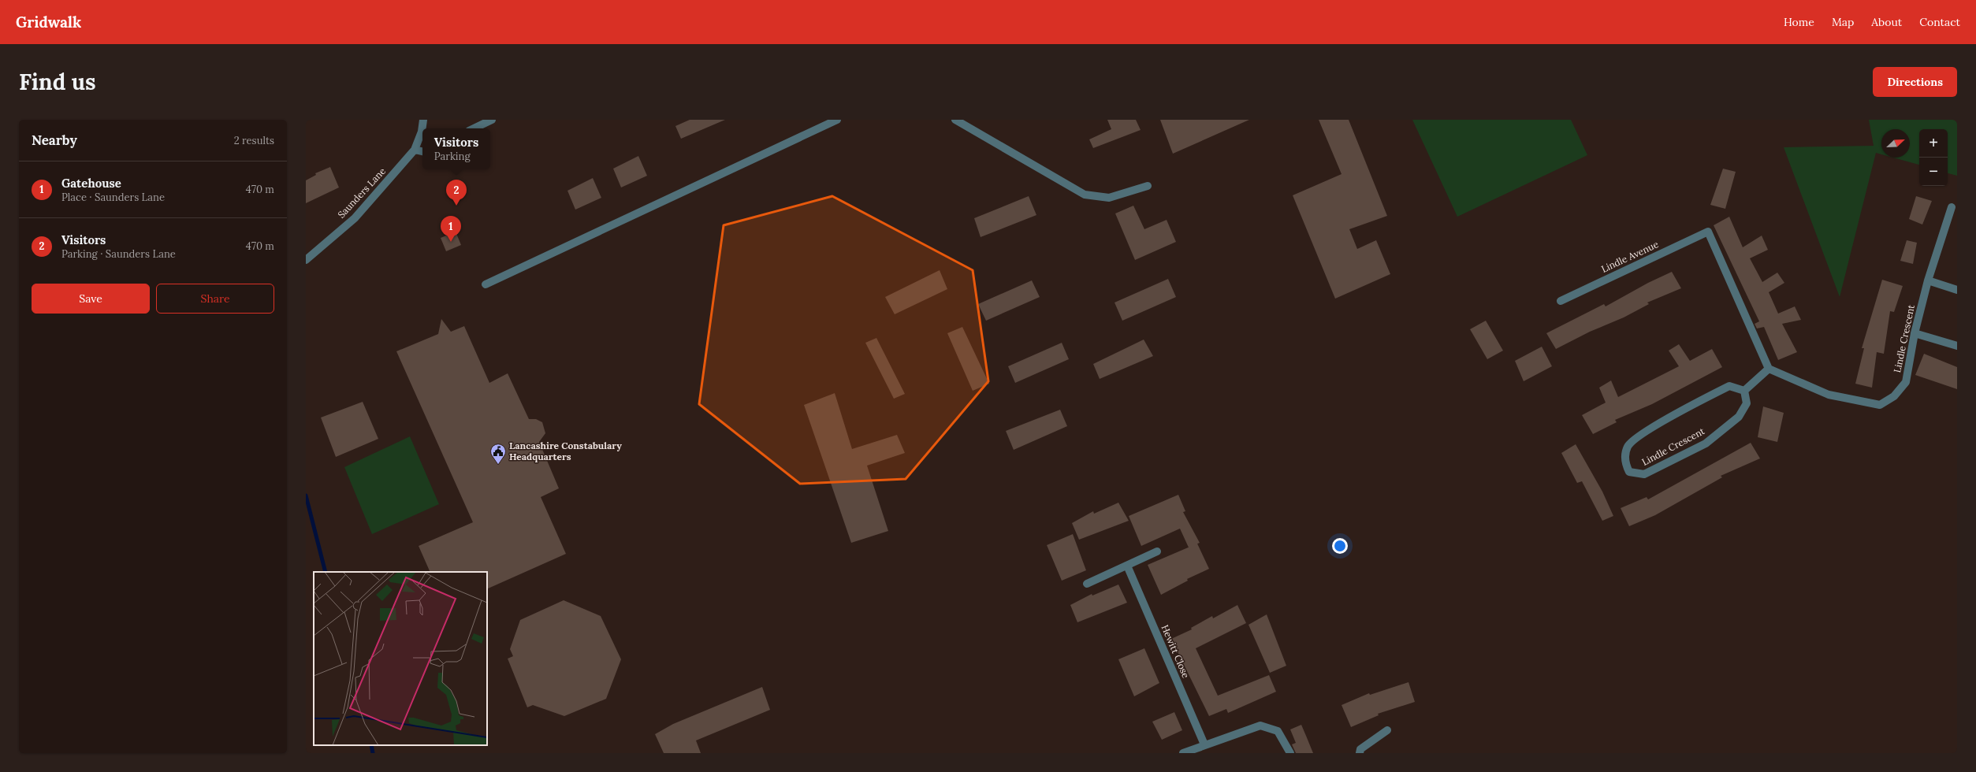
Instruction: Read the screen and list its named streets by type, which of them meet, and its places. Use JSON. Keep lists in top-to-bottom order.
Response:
{
  "streets": {
    "street": [
      "Saunders Lane",
      "Lindle Avenue",
      "Lindle Crescent",
      "Hewitt Close"
    ]
  },
  "crossings": [
    ["Lindle Avenue", "Lindle Crescent"]
  ],
  "places": {
    "public building": ["Lancashire Constabulary Headquarters"]
  },
  "north": "top right",
  "page": {
    "header": "Gridwalk",
    "nav": [
      "Home",
      "Map",
      "About",
      "Contact"
    ],
    "buttons": [
      "Directions",
      ["Save", "Share"]
    ],
    "title": "Find us",
    "heading": ["Nearby", "2 results"],
    "popup": ["Visitors", "Parking"],
    "map_buttons": ["+", "−"],
    "list": [
      {
        "mark": "1",
        "name": "Gatehouse",
        "note": "Place · Saunders Lane",
        "value": "470 m"
      },
      {
        "mark": "2",
        "name": "Visitors",
        "note": "Parking · Saunders Lane",
        "value": "470 m"
      }
    ],
    "pins": ["2", "1"]
  }
}
